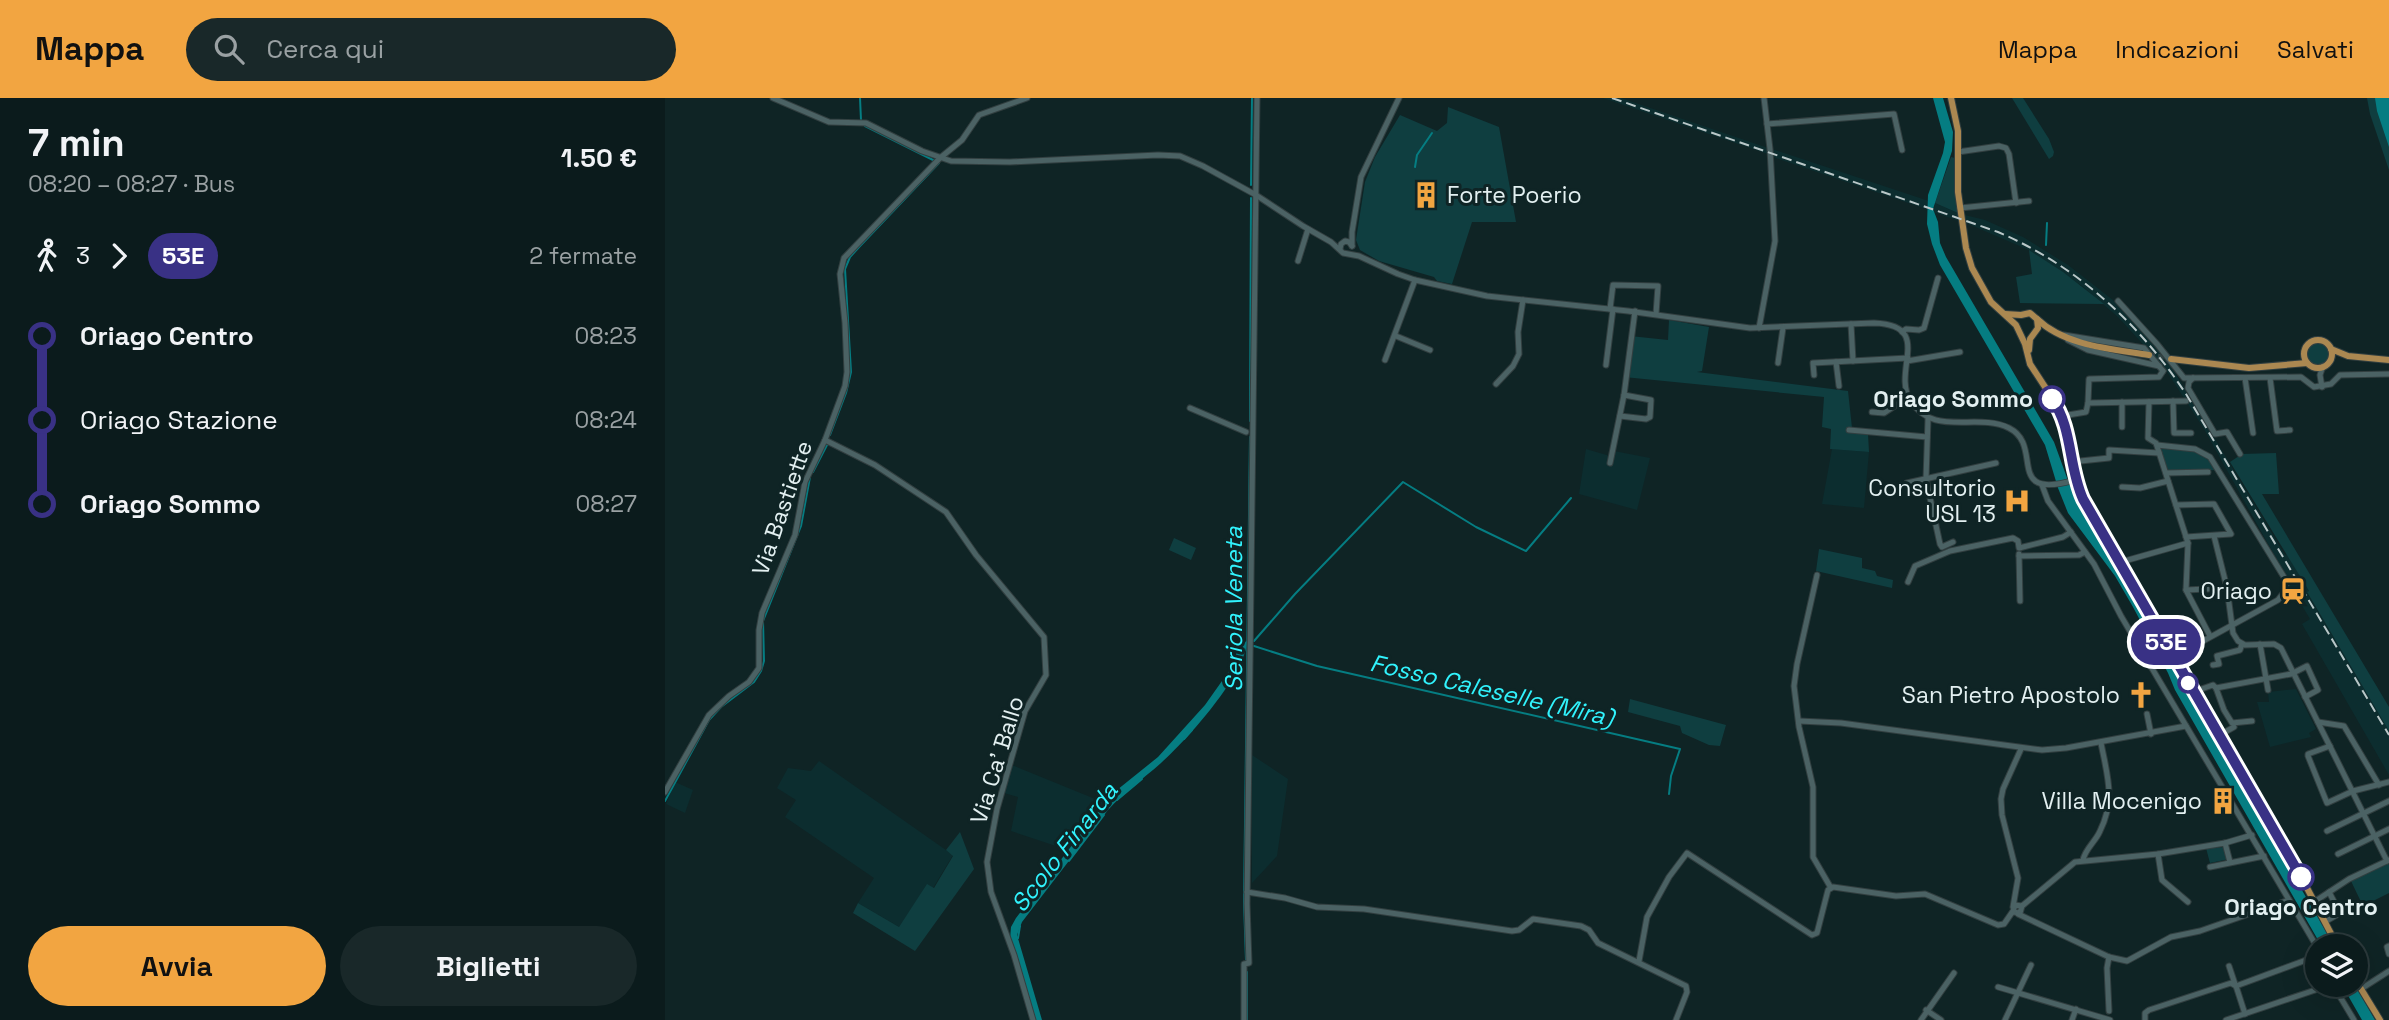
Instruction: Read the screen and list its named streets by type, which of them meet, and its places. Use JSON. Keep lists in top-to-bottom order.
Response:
{
  "streets": {
    "street": ["Via Bastiette", "Via Ca' Ballo"]
  },
  "crossings": [
    ["Via Bastiette", "Via Ca' Ballo"]
  ],
  "water": ["Seriola Veneta", "Fosso Caleselle (Mira)", "Scolo Finarda"],
  "places": {
    "building": ["Forte Poerio", "Villa Mocenigo"],
    "other": ["Oriago Sommo", "Oriago Centro"],
    "hospital": ["Consultorio USL 13"],
    "station": ["Oriago"],
    "church": ["San Pietro Apostolo"]
  },
  "lines": ["bus line 53E"],
  "page": {
    "header": "Mappa",
    "search": "Cerca qui",
    "nav": ["Mappa", "Indicazioni", "Salvati"],
    "heading": ["7 min", "08:20 – 08:27 · Bus", "1.50 €"],
    "on_map": "53E",
    "legs": ["3", "53E", "2 fermate"],
    "list": [
      {
        "name": "Oriago Centro",
        "value": "08:23"
      },
      {
        "name": "Oriago Stazione",
        "value": "08:24"
      },
      {
        "name": "Oriago Sommo",
        "value": "08:27"
      }
    ],
    "buttons": ["Avvia", "Biglietti"]
  }
}
